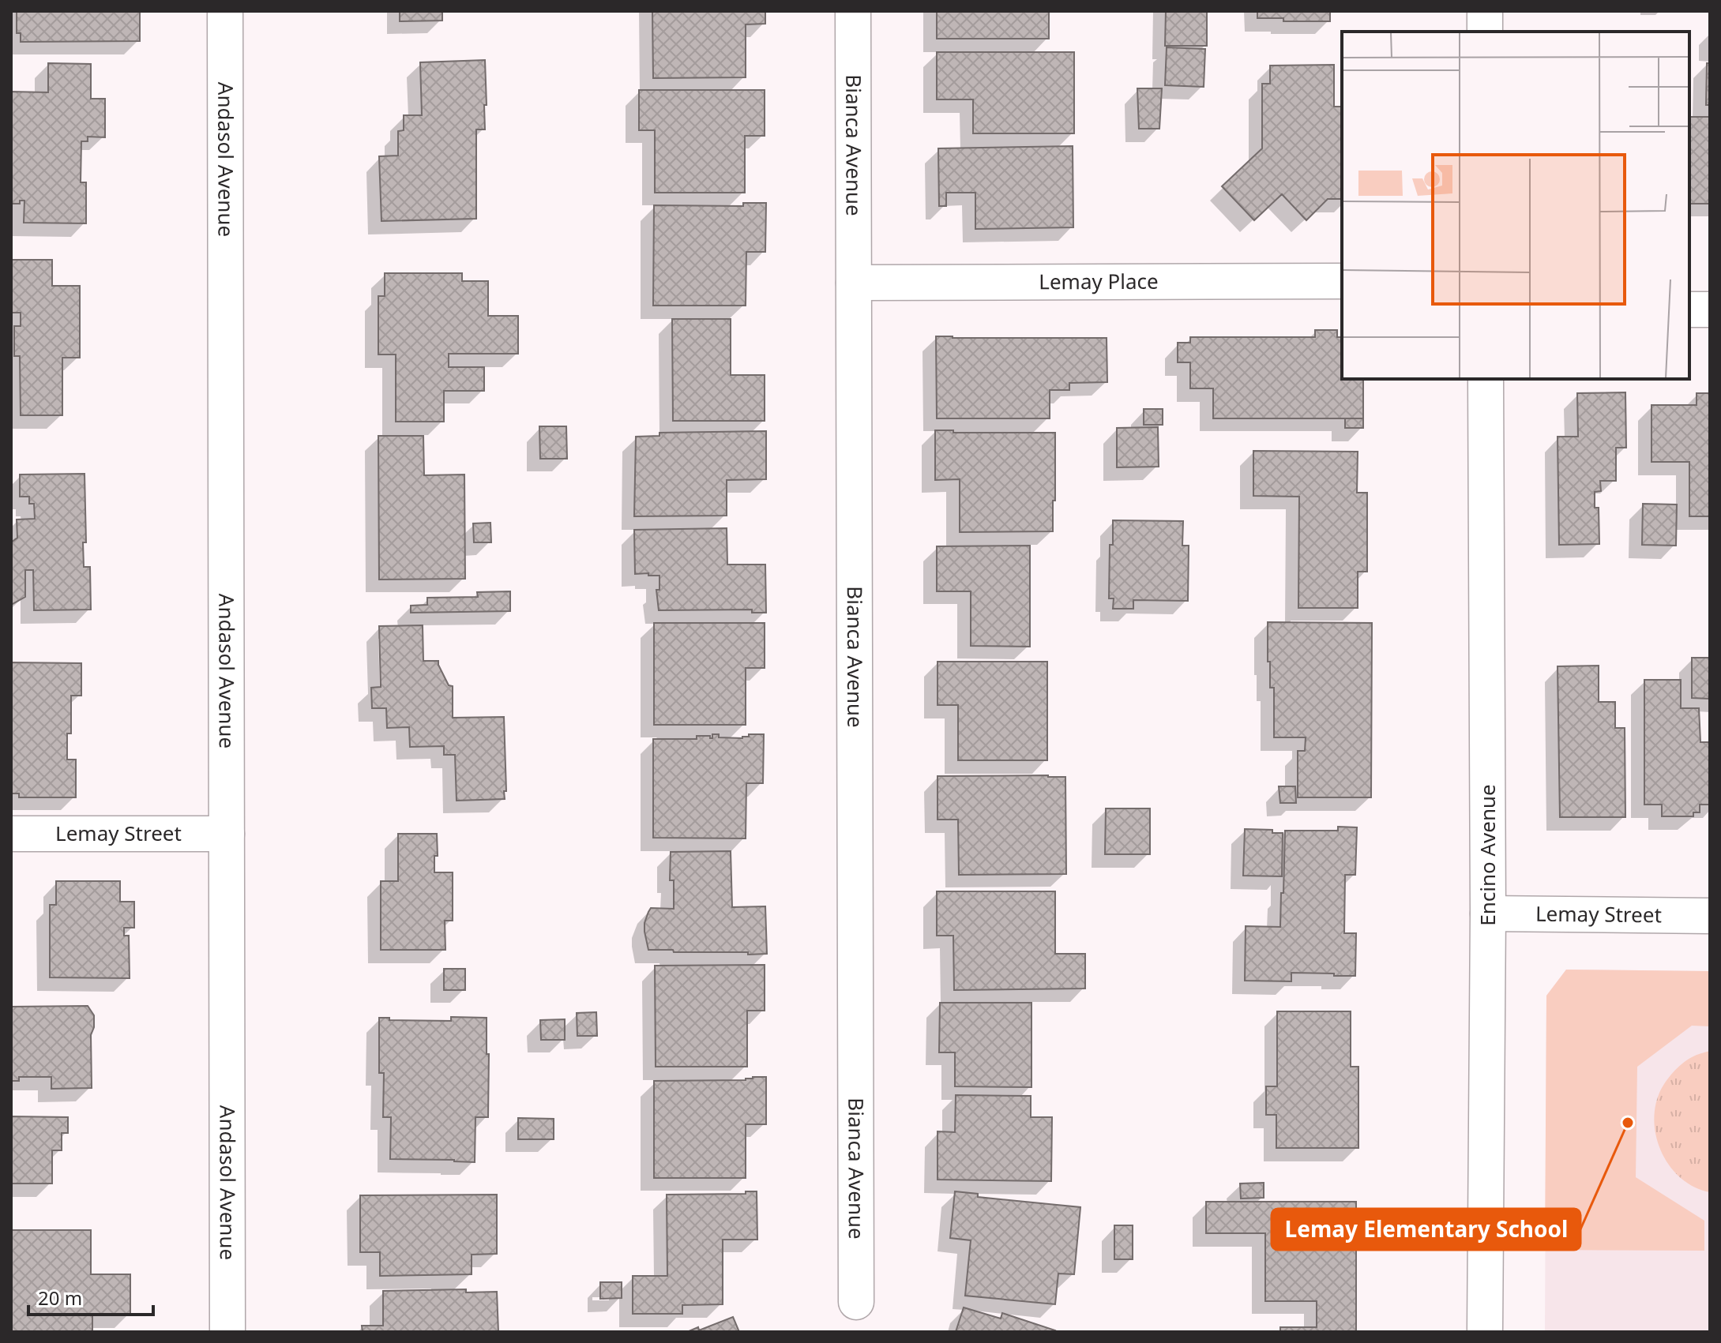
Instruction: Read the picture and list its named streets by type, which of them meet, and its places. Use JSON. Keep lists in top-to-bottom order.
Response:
{
  "streets": {
    "street": [
      "Bianca Avenue",
      "Andasol Avenue",
      "Lemay Place",
      "Lemay Street",
      "Encino Avenue"
    ]
  },
  "crossings": [
    ["Bianca Avenue", "Lemay Place"],
    ["Andasol Avenue", "Lemay Street"],
    ["Lemay Street", "Encino Avenue"]
  ],
  "places": ["Lemay Elementary School"],
  "scale_bar": "20 m"
}
